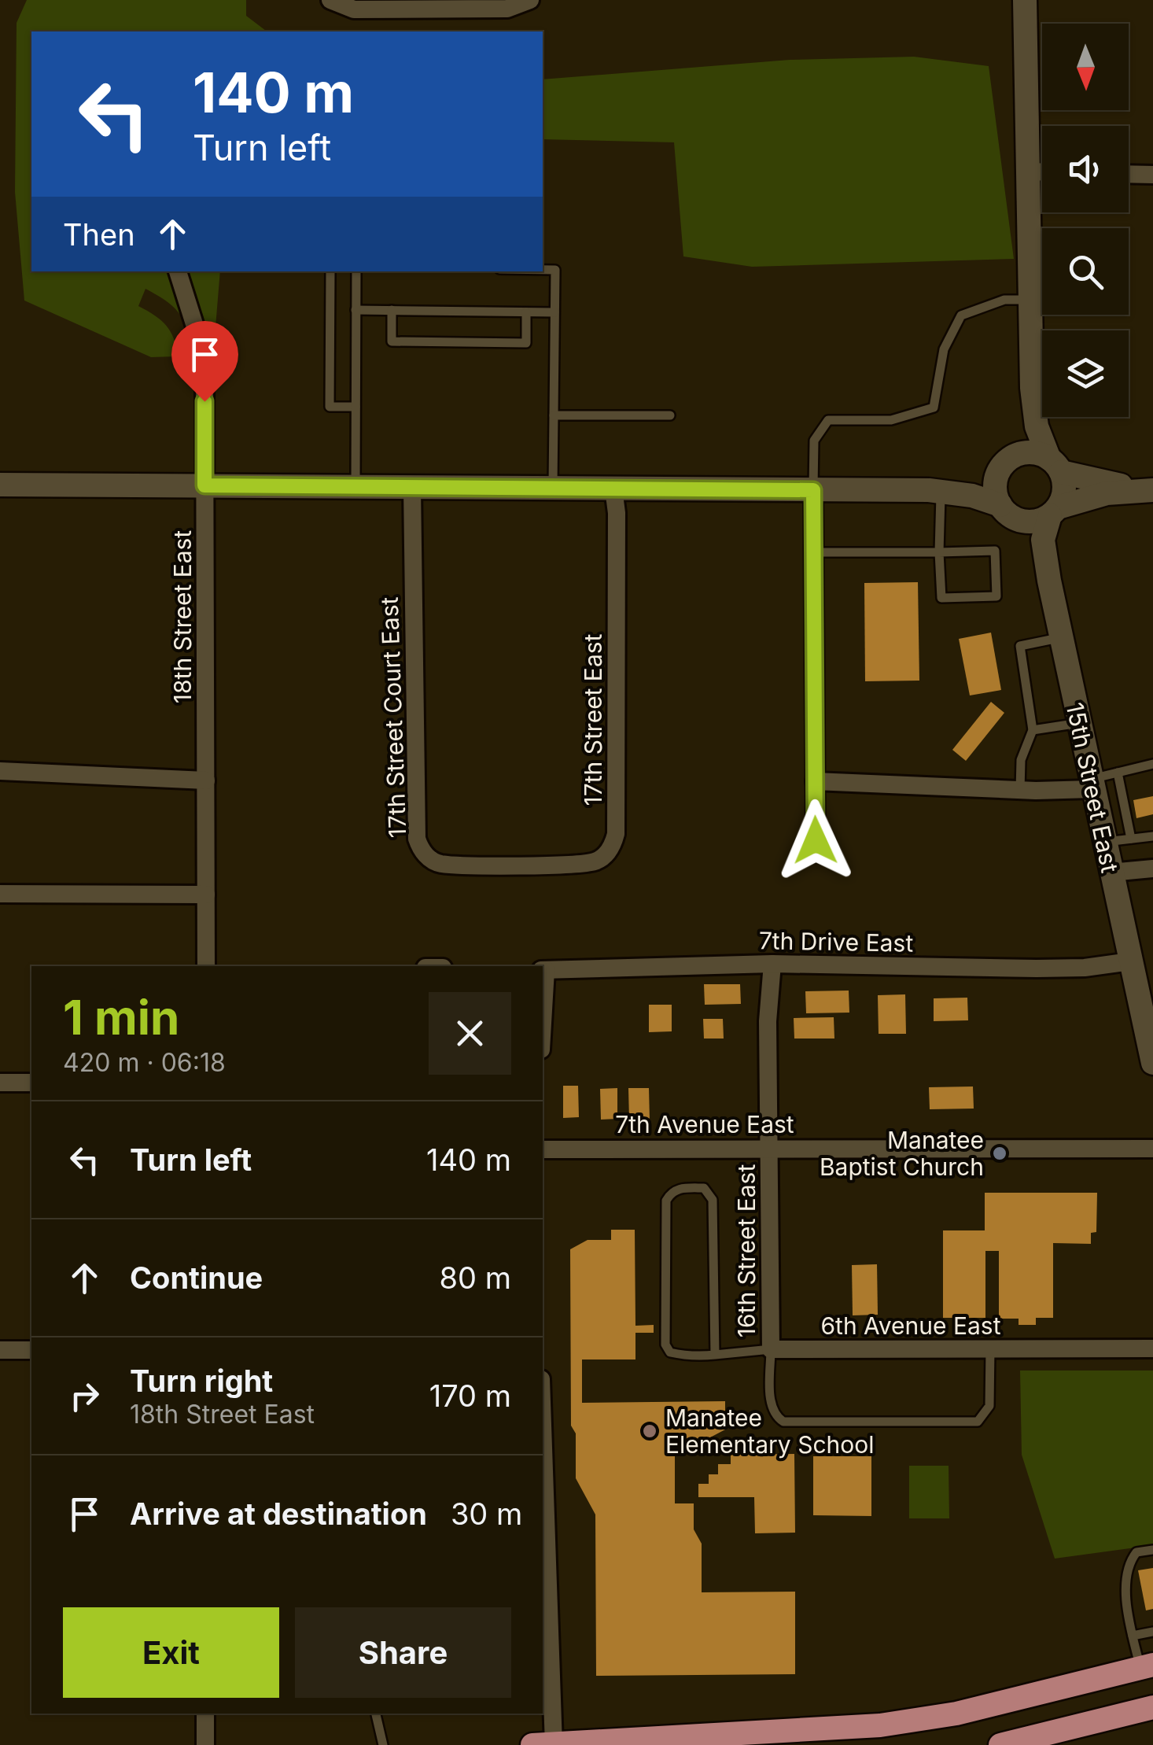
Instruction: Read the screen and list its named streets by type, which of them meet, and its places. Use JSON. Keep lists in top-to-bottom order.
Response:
{
  "streets": {
    "main road": ["15th Street East"],
    "street": [
      "18th Street East",
      "17th Street Court East",
      "17th Street East",
      "7th Drive East",
      "7th Avenue East",
      "16th Street East",
      "6th Avenue East"
    ]
  },
  "crossings": [
    ["17th Street Court East", "17th Street East"],
    ["15th Street East", "7th Drive East"],
    ["7th Drive East", "16th Street East"],
    ["7th Avenue East", "16th Street East"],
    ["16th Street East", "6th Avenue East"]
  ],
  "places": ["Manatee Baptist Church", "Manatee Elementary School"],
  "north": "bottom",
  "page": {
    "turn": ["140 m", "Turn left"],
    "then": "Then",
    "heading": ["1 min", "420 m · 06:18"],
    "list": [
      {
        "name": "Turn left",
        "value": "140 m"
      },
      {
        "name": "Continue",
        "value": "80 m"
      },
      {
        "name": "Turn right",
        "note": "18th Street East",
        "value": "170 m"
      },
      {
        "name": "Arrive at destination",
        "value": "30 m"
      }
    ],
    "buttons": ["Exit", "Share"]
  }
}
